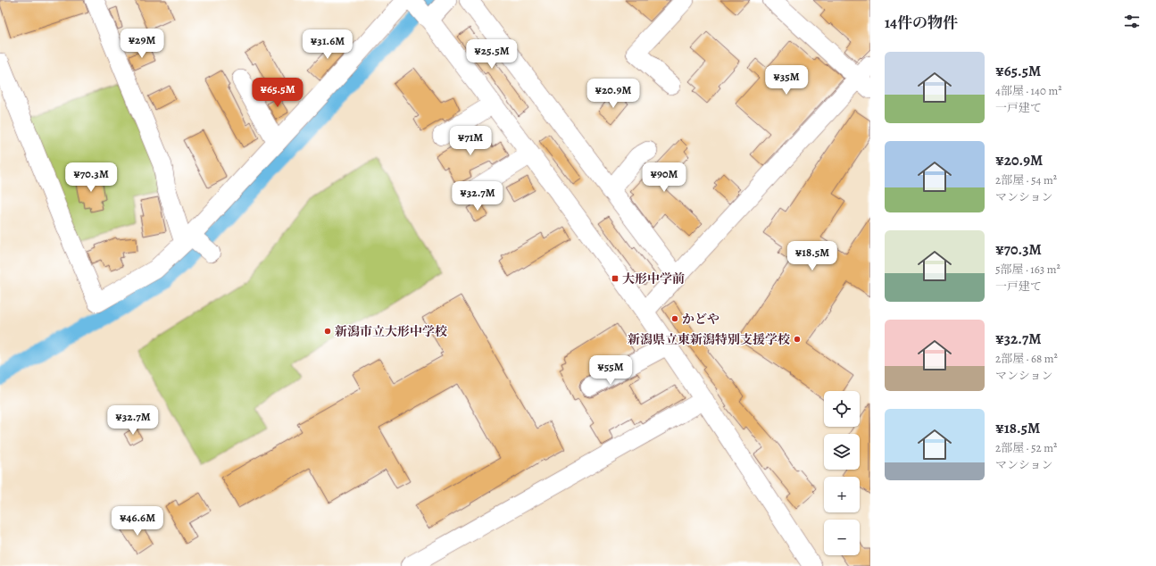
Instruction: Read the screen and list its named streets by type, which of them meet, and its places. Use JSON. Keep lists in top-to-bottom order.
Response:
{
  "places": {
    "transit": ["大形中学前"],
    "other": ["かどや", "新潟市立大形中学校", "新潟県立東新潟特別支援学校"]
  },
  "page": {
    "heading": "14件の物件",
    "price": [
      "¥29M",
      "¥31.6M",
      "¥25.5M",
      "¥35M",
      "¥65.5M",
      "¥20.9M",
      "¥71M",
      "¥70.3M",
      "¥90M",
      "¥32.7M",
      "¥18.5M",
      "¥55M",
      "¥32.7M",
      "¥46.6M"
    ],
    "list": [
      {
        "name": "¥65.5M",
        "note": "4部屋 · 140 m² · 一戸建て"
      },
      {
        "name": "¥20.9M",
        "note": "2部屋 · 54 m² · マンション"
      },
      {
        "name": "¥70.3M",
        "note": "5部屋 · 163 m² · 一戸建て"
      },
      {
        "name": "¥32.7M",
        "note": "2部屋 · 68 m² · マンション"
      },
      {
        "name": "¥18.5M",
        "note": "2部屋 · 52 m² · マンション"
      }
    ],
    "map_buttons": ["+", "−"]
  }
}
